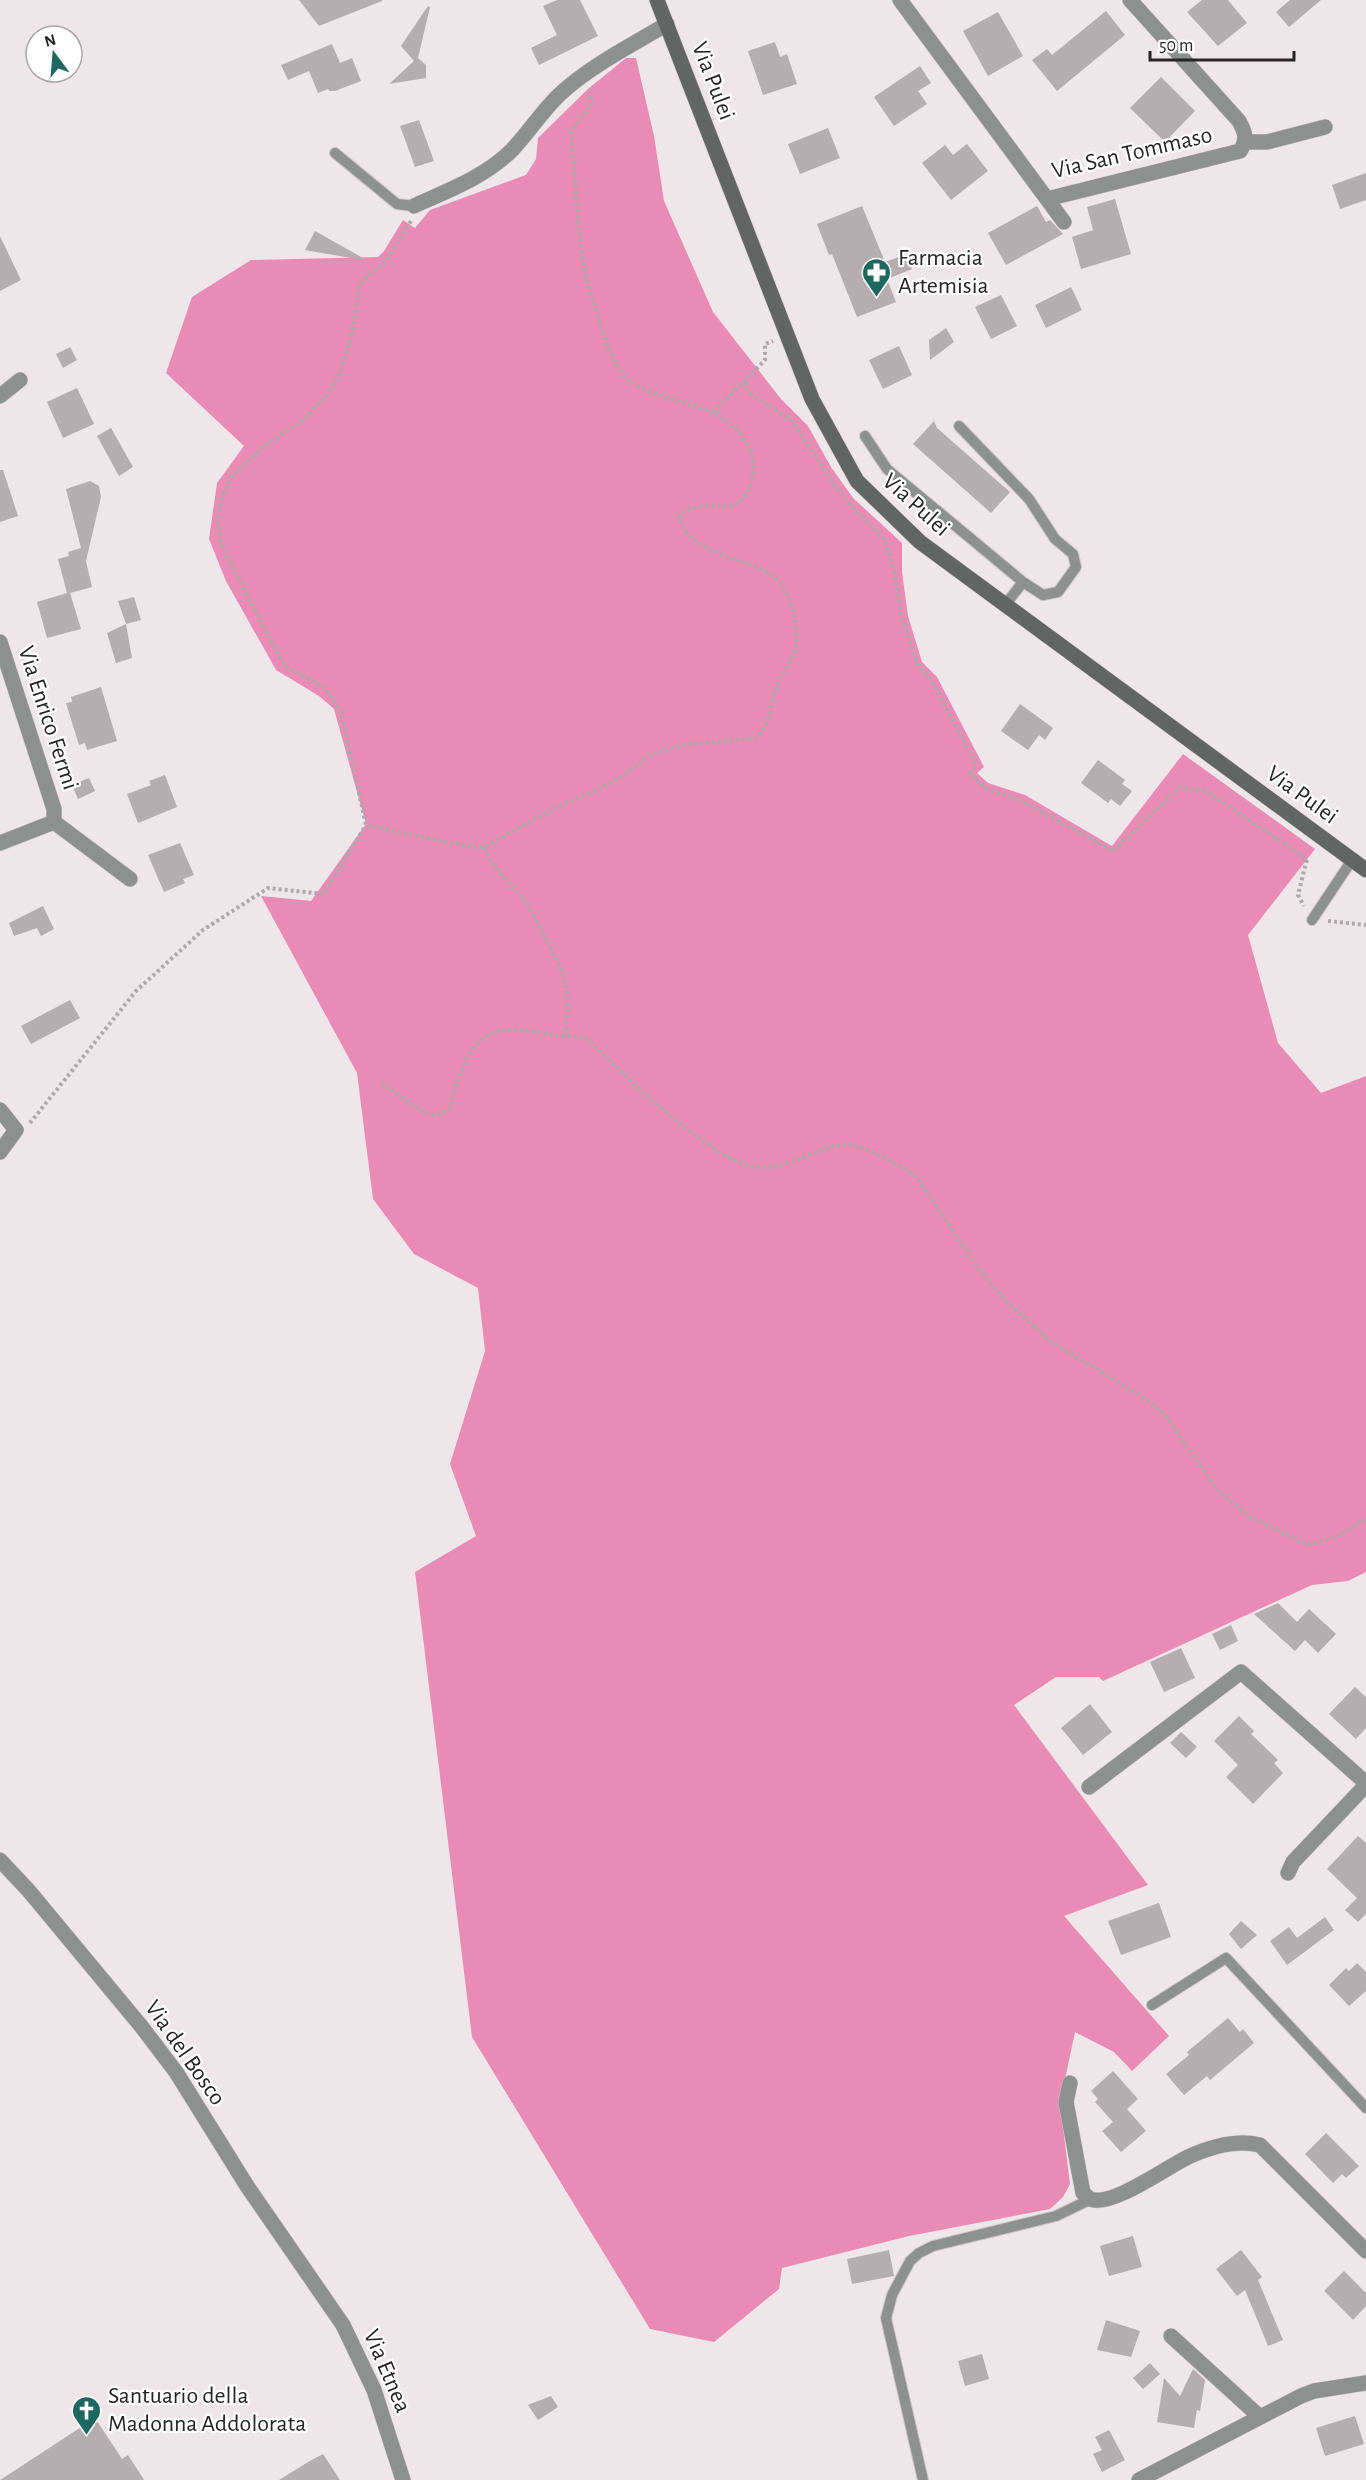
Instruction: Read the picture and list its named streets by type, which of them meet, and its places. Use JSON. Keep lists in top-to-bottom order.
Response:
{
  "streets": {
    "main road": ["Via Pulei"],
    "street": [
      "Via San Tommaso",
      "Via Enrico Fermi",
      "Via del Bosco",
      "Via Etnea"
    ]
  },
  "crossings": [
    ["Via del Bosco", "Via Etnea"]
  ],
  "places": {
    "pharmacy": ["Farmacia Artemisia"],
    "church": ["Santuario della Madonna Addolorata"]
  },
  "scale_bar": "50 m",
  "north": "top"
}
